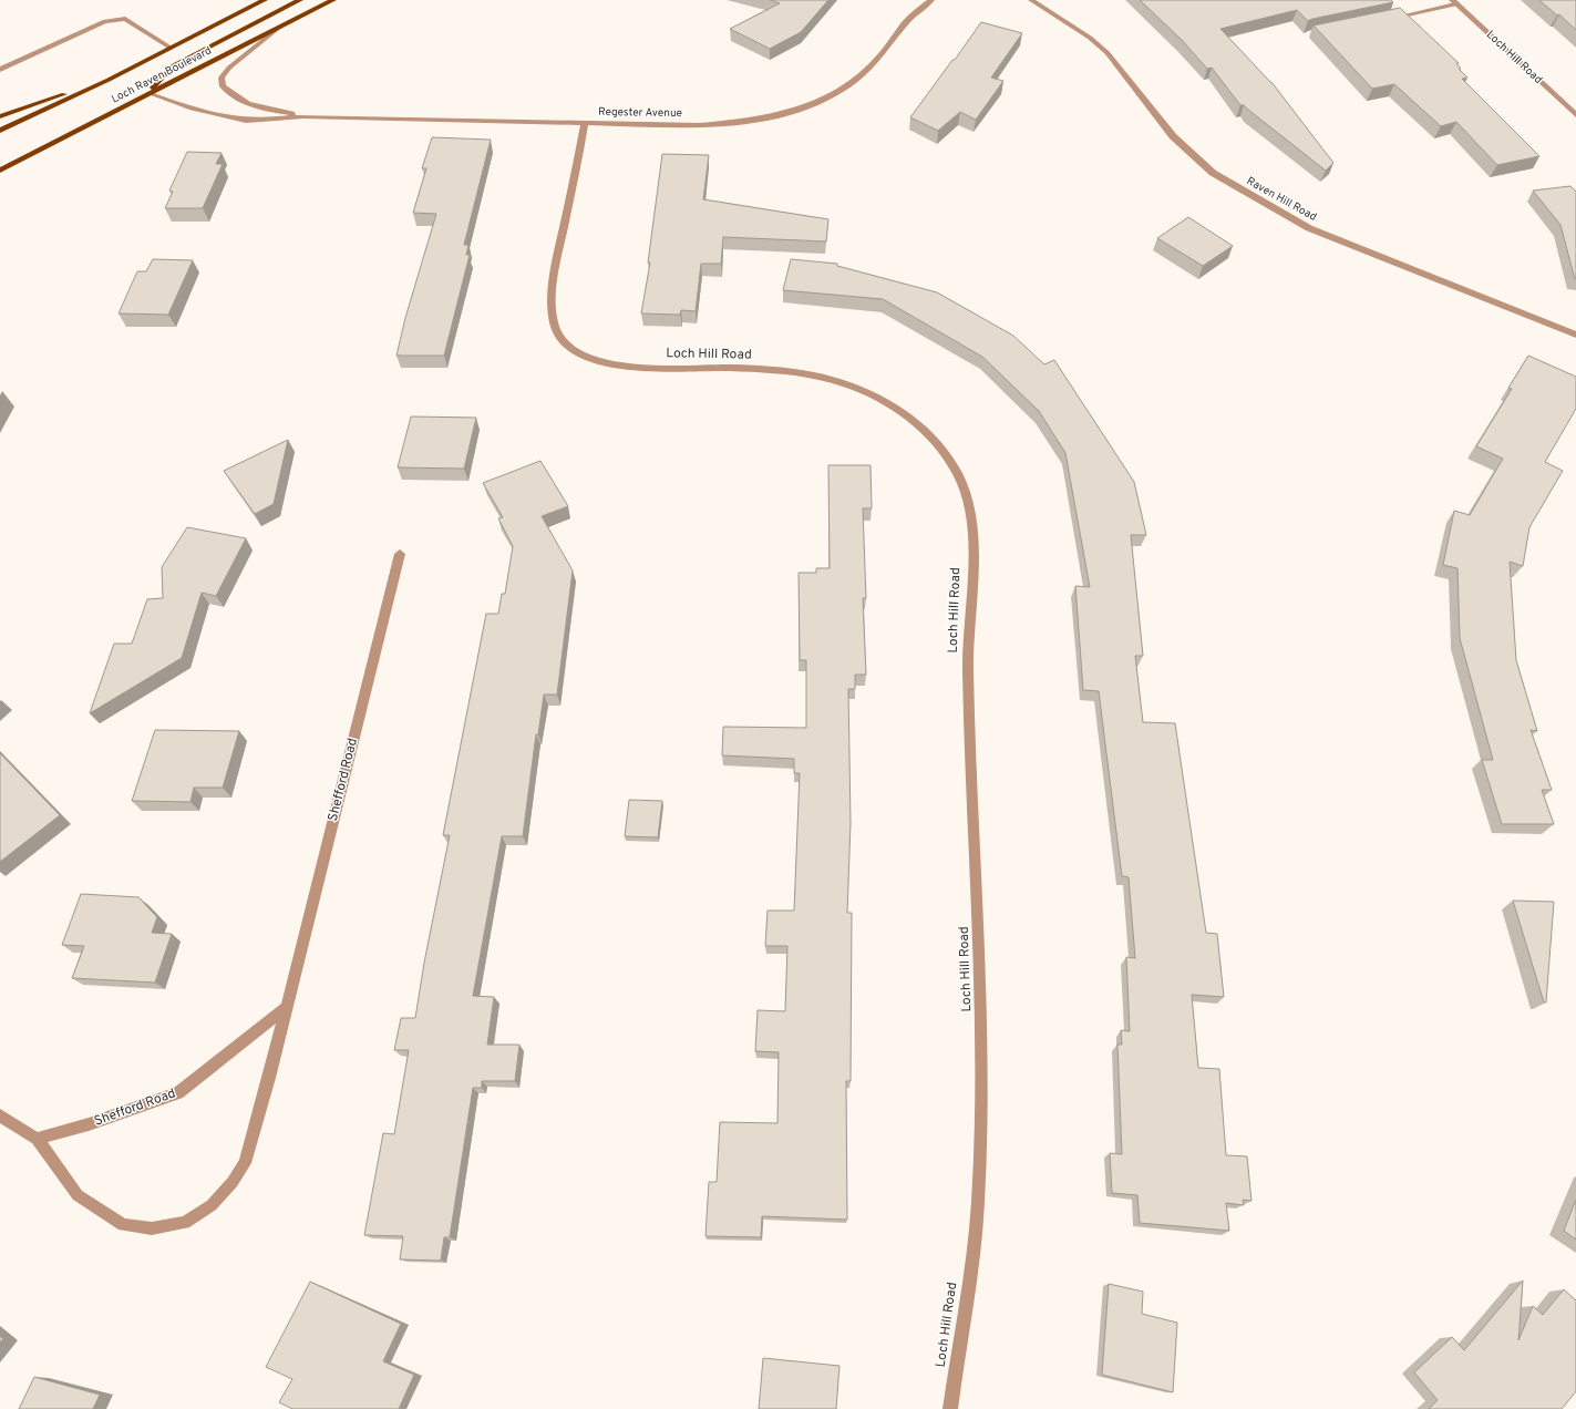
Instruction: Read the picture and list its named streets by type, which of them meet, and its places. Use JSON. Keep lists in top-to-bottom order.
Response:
{
  "streets": {
    "main road": ["Loch Raven Boulevard"],
    "street": [
      "Loch Hill Road",
      "Regester Avenue",
      "Raven Hill Road",
      "Shefford Road"
    ]
  },
  "crossings": [
    ["Loch Hill Road", "Regester Avenue"],
    ["Loch Raven Boulevard", "Regester Avenue"]
  ]
}
